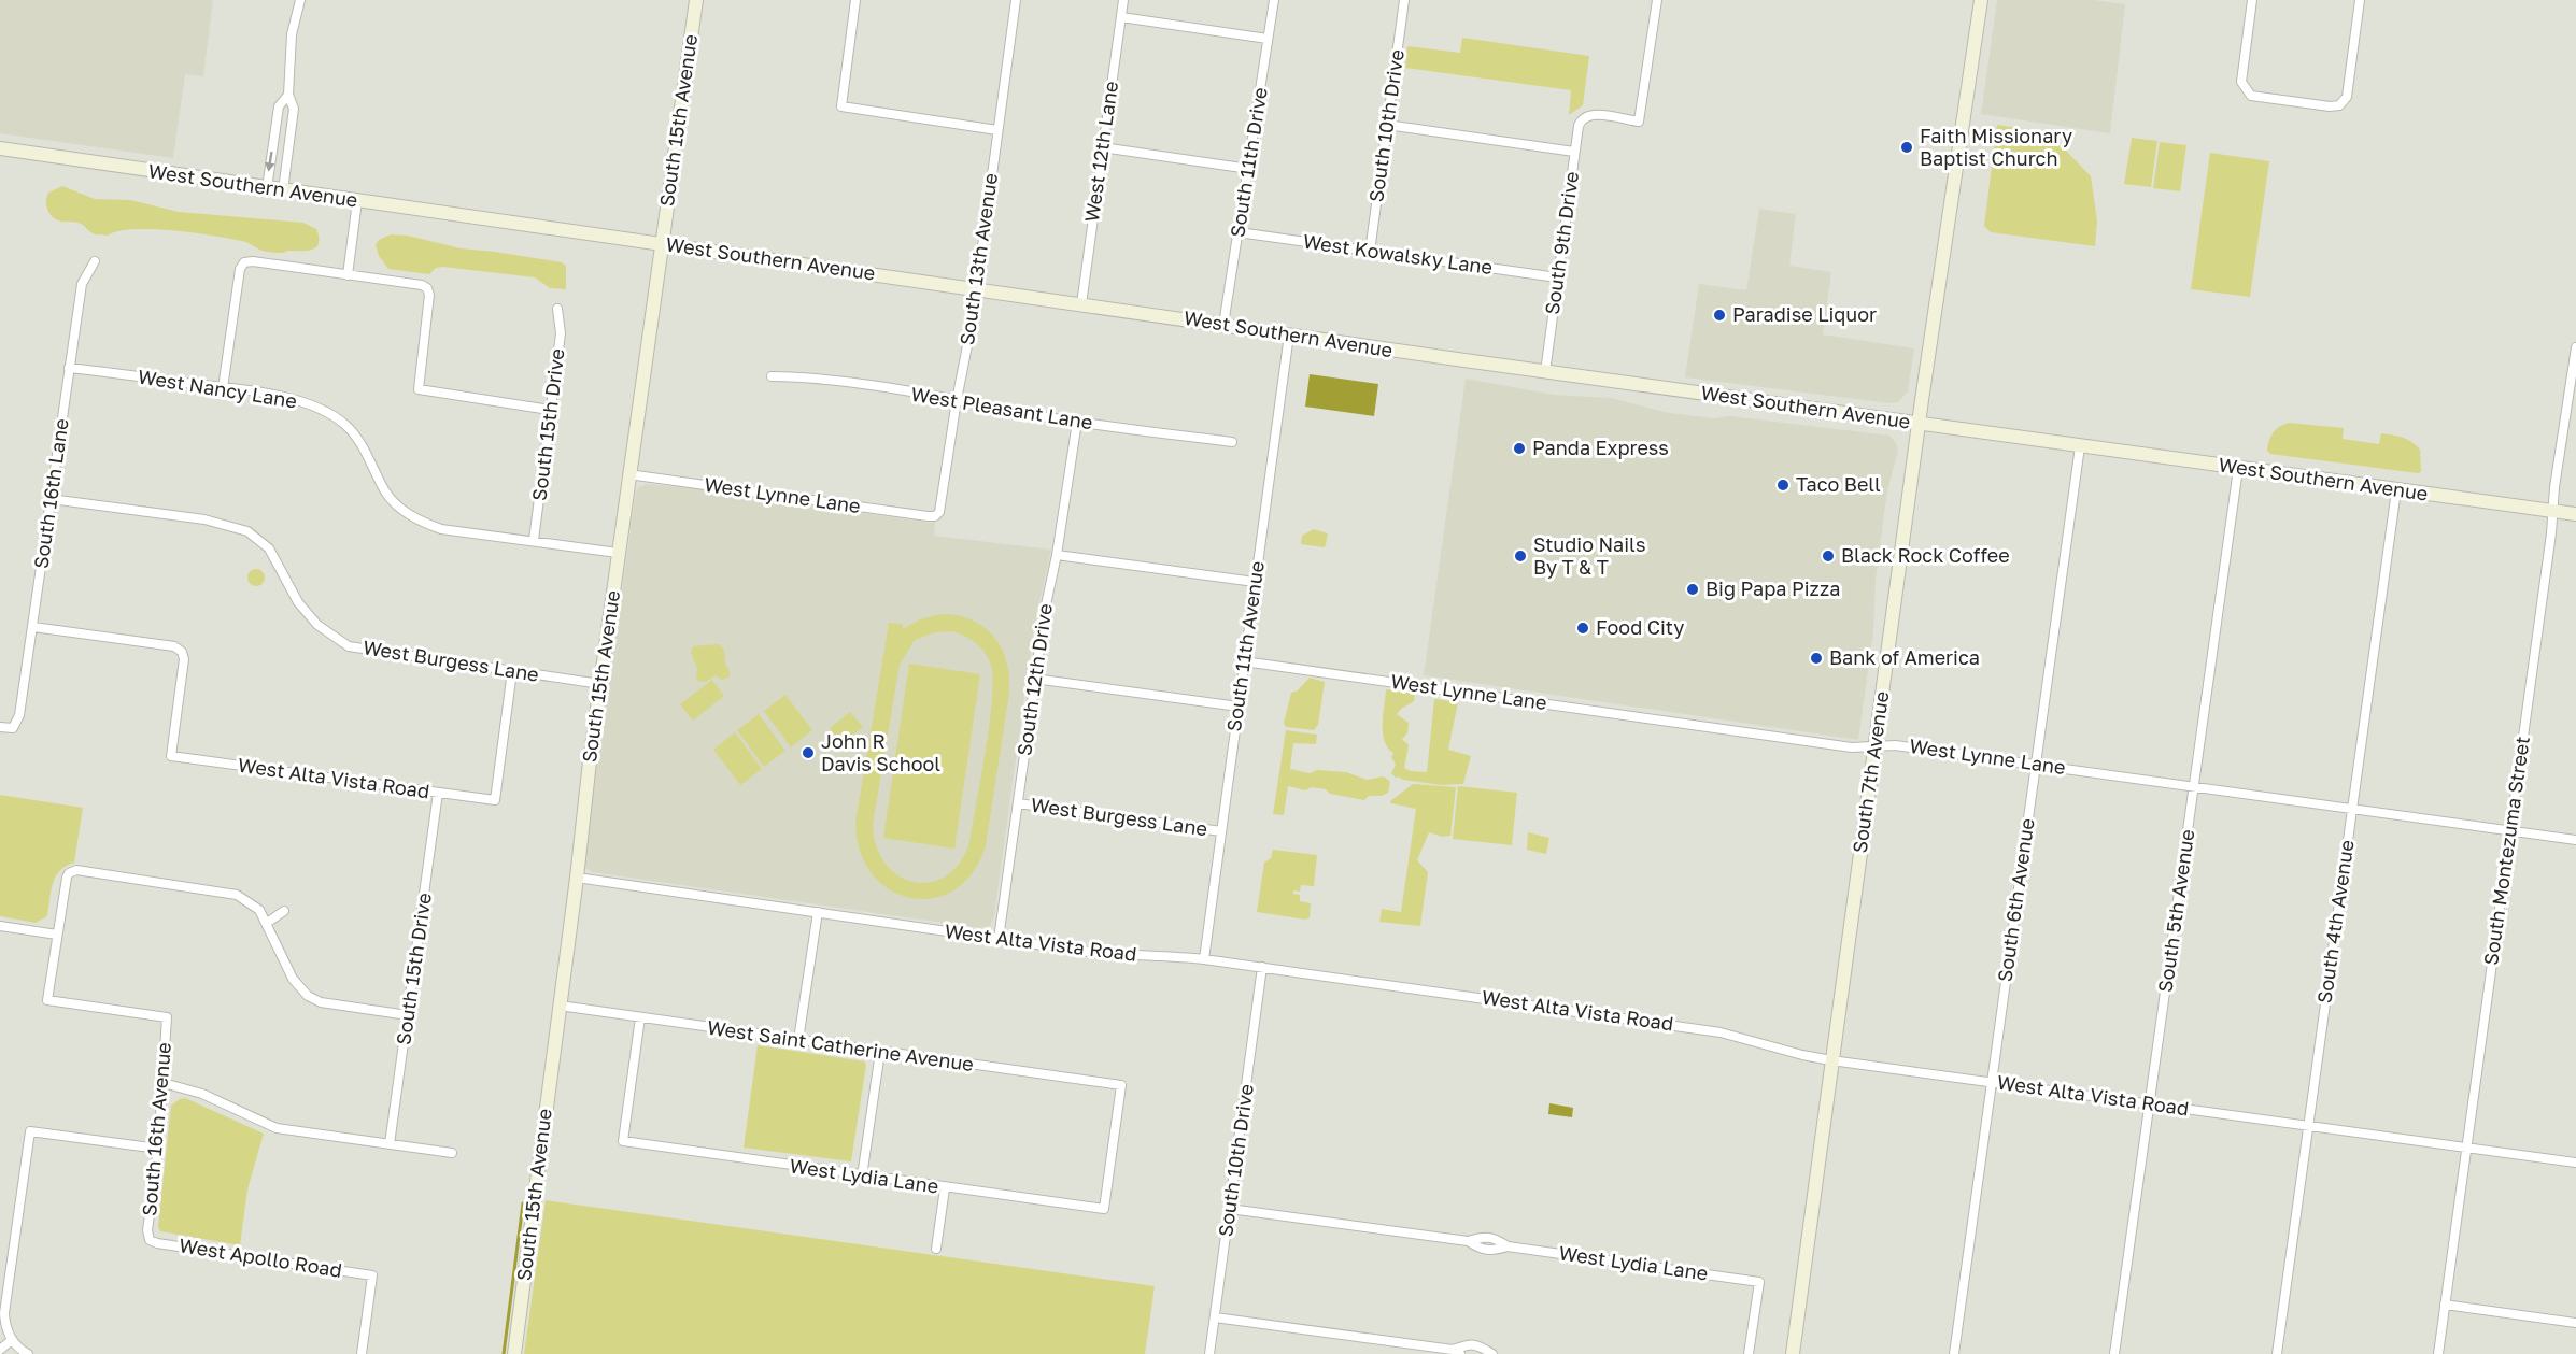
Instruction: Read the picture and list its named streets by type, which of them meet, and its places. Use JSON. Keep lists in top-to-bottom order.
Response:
{
  "streets": {
    "main road": ["South 15th Avenue", "West Southern Avenue", "South 7th Avenue"],
    "street": [
      "South 10th Drive",
      "West 12th Lane",
      "South 11th Drive",
      "South 9th Drive",
      "West Kowalsky Lane",
      "South 13th Avenue",
      "West Nancy Lane",
      "West Pleasant Lane",
      "South 15th Drive",
      "South 16th Lane",
      "West Lynne Lane",
      "South 11th Avenue",
      "West Burgess Lane",
      "South 12th Drive",
      "West Alta Vista Road",
      "South Montezuma Street",
      "South 6th Avenue",
      "South 5th Avenue",
      "South 4th Avenue",
      "West Saint Catherine Avenue",
      "South 16th Avenue",
      "West Lydia Lane",
      "West Apollo Road"
    ]
  },
  "crossings": [
    ["South 15th Avenue", "West Southern Avenue"],
    ["South 15th Avenue", "West Nancy Lane"],
    ["South 15th Avenue", "West Lynne Lane"],
    ["South 15th Avenue", "West Burgess Lane"],
    ["South 15th Avenue", "West Alta Vista Road"],
    ["South 15th Avenue", "West Saint Catherine Avenue"],
    ["South 10th Drive", "West Kowalsky Lane"],
    ["South 10th Drive", "West Alta Vista Road"],
    ["South 10th Drive", "West Lydia Lane"],
    ["West 12th Lane", "West Southern Avenue"],
    ["South 11th Drive", "West Southern Avenue"],
    ["South 11th Drive", "West Kowalsky Lane"],
    ["West Southern Avenue", "South 9th Drive"],
    ["West Southern Avenue", "South 13th Avenue"],
    ["West Southern Avenue", "South 11th Avenue"],
    ["West Southern Avenue", "South 7th Avenue"],
    ["West Southern Avenue", "South Montezuma Street"],
    ["West Southern Avenue", "South 6th Avenue"],
    ["West Southern Avenue", "South 5th Avenue"],
    ["West Southern Avenue", "South 4th Avenue"],
    ["South 9th Drive", "West Kowalsky Lane"],
    ["South 13th Avenue", "West Pleasant Lane"],
    ["South 13th Avenue", "West Lynne Lane"],
    ["West Nancy Lane", "South 15th Drive"],
    ["West Nancy Lane", "South 16th Lane"],
    ["West Pleasant Lane", "South 12th Drive"],
    ["South 15th Drive", "West Alta Vista Road"],
    ["South 16th Lane", "West Burgess Lane"],
    ["South 16th Lane", "West Alta Vista Road"],
    ["West Lynne Lane", "South 11th Avenue"],
    ["West Lynne Lane", "South 7th Avenue"],
    ["West Lynne Lane", "South Montezuma Street"],
    ["West Lynne Lane", "South 6th Avenue"],
    ["West Lynne Lane", "South 5th Avenue"],
    ["West Lynne Lane", "South 4th Avenue"],
    ["South 11th Avenue", "West Burgess Lane"],
    ["South 11th Avenue", "West Alta Vista Road"],
    ["West Burgess Lane", "South 12th Drive"],
    ["West Burgess Lane", "West Alta Vista Road"],
    ["South 12th Drive", "West Alta Vista Road"],
    ["South 7th Avenue", "West Alta Vista Road"],
    ["West Alta Vista Road", "South Montezuma Street"],
    ["West Alta Vista Road", "South 6th Avenue"],
    ["West Alta Vista Road", "South 5th Avenue"],
    ["West Alta Vista Road", "South 4th Avenue"],
    ["West Saint Catherine Avenue", "West Lydia Lane"],
    ["South 16th Avenue", "West Apollo Road"]
  ],
  "places": [
    "Faith Missionary Baptist Church",
    "Paradise Liquor",
    "Panda Express",
    "Taco Bell",
    "Studio Nails By T & T",
    "Black Rock Coffee",
    "Big Papa Pizza",
    "Food City",
    "Bank of America",
    "John R Davis School"
  ]
}
